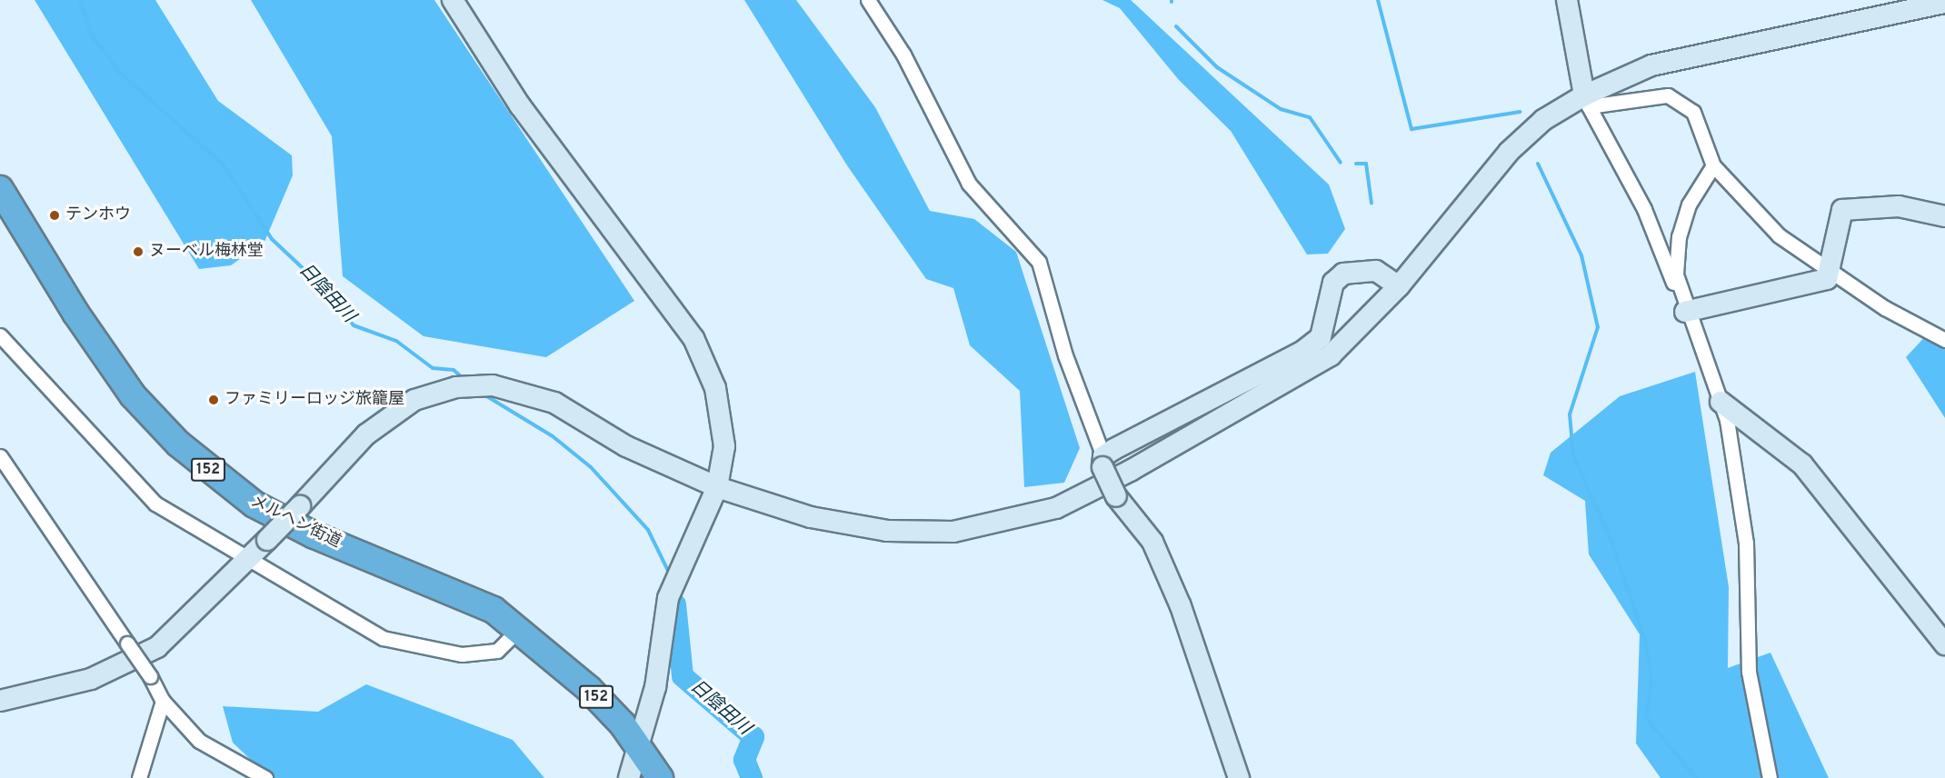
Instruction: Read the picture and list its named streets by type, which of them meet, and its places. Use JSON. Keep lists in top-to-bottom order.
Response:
{
  "streets": {
    "highway": ["152", "メルヘン街道"]
  },
  "water": ["日陰田川"],
  "places": ["テンホウ", "ヌーベル梅林堂", "ファミリーロッジ旅籠屋"]
}
